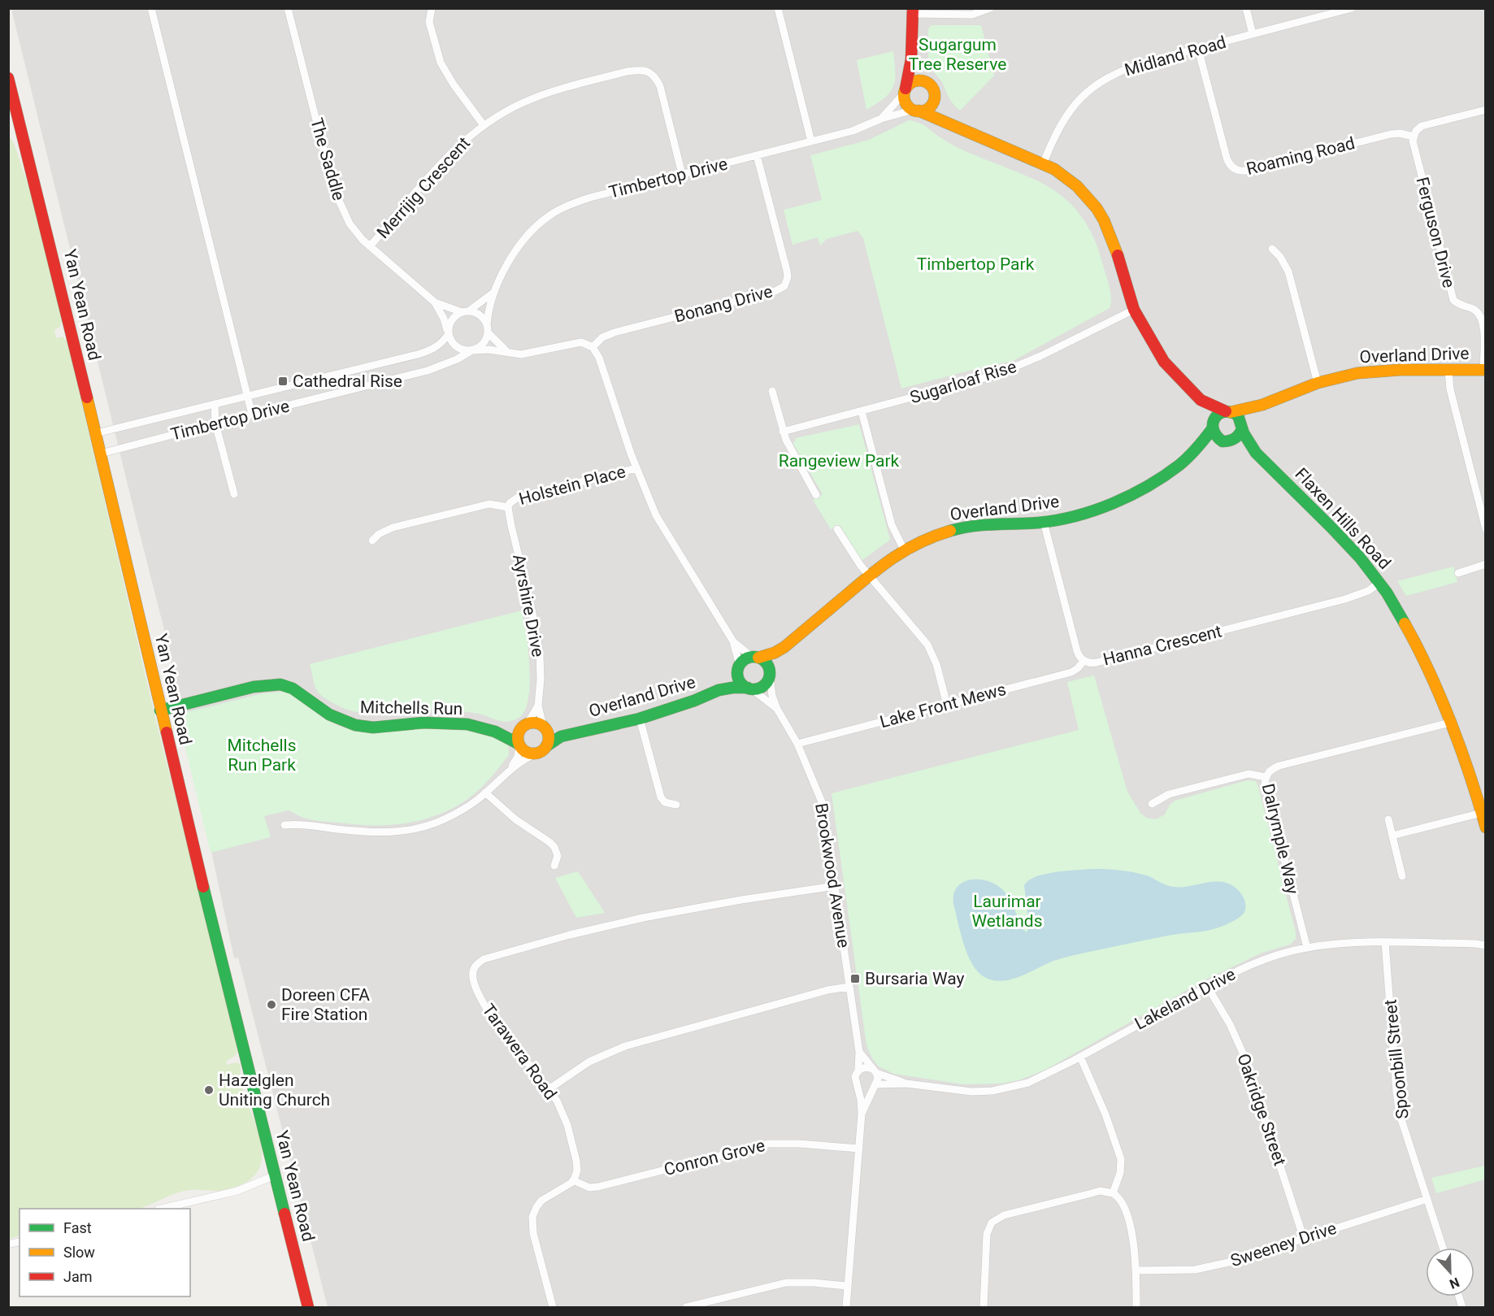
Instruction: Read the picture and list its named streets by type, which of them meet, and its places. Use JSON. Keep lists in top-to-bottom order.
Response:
{
  "streets": {
    "street": [
      "Midland Road",
      "Roaming Road",
      "The Saddle",
      "Timbertop Drive",
      "Merrijig Crescent",
      "Ferguson Drive",
      "Bonang Drive",
      "Yan Yean Road",
      "Overland Drive",
      "Sugarloaf Rise",
      "Holstein Place",
      "Flaxen Hills Road",
      "Ayrshire Drive",
      "Hanna Crescent",
      "Lake Front Mews",
      "Mitchells Run",
      "Dalrymple Way",
      "Brookwood Avenue",
      "Lakeland Drive",
      "Tarawera Road",
      "Spoonbill Street",
      "Oakridge Street",
      "Conron Grove",
      "Sweeney Drive"
    ]
  },
  "crossings": [
    ["Midland Road", "Roaming Road"],
    ["Roaming Road", "Ferguson Drive"],
    ["The Saddle", "Timbertop Drive"],
    ["The Saddle", "Merrijig Crescent"],
    ["Timbertop Drive", "Merrijig Crescent"],
    ["Timbertop Drive", "Bonang Drive"],
    ["Timbertop Drive", "Yan Yean Road"],
    ["Ferguson Drive", "Overland Drive"],
    ["Yan Yean Road", "Mitchells Run"],
    ["Overland Drive", "Flaxen Hills Road"],
    ["Overland Drive", "Ayrshire Drive"],
    ["Overland Drive", "Hanna Crescent"],
    ["Overland Drive", "Mitchells Run"],
    ["Overland Drive", "Brookwood Avenue"],
    ["Holstein Place", "Ayrshire Drive"],
    ["Flaxen Hills Road", "Hanna Crescent"],
    ["Flaxen Hills Road", "Dalrymple Way"],
    ["Ayrshire Drive", "Mitchells Run"],
    ["Hanna Crescent", "Lake Front Mews"],
    ["Lake Front Mews", "Brookwood Avenue"],
    ["Dalrymple Way", "Lakeland Drive"],
    ["Brookwood Avenue", "Lakeland Drive"],
    ["Brookwood Avenue", "Tarawera Road"],
    ["Lakeland Drive", "Spoonbill Street"],
    ["Lakeland Drive", "Oakridge Street"],
    ["Tarawera Road", "Conron Grove"],
    ["Spoonbill Street", "Sweeney Drive"],
    ["Oakridge Street", "Sweeney Drive"]
  ],
  "parks": [
    "Sugargum Tree Reserve",
    "Timbertop Park",
    "Rangeview Park",
    "Mitchells Run Park",
    "Laurimar Wetlands"
  ],
  "places": {
    "transit": ["Cathedral Rise", "Bursaria Way"],
    "other": ["Doreen CFA Fire Station", "Hazelglen Uniting Church"]
  },
  "legend": ["Fast", "Slow", "Jam"],
  "north": "bottom"
}
